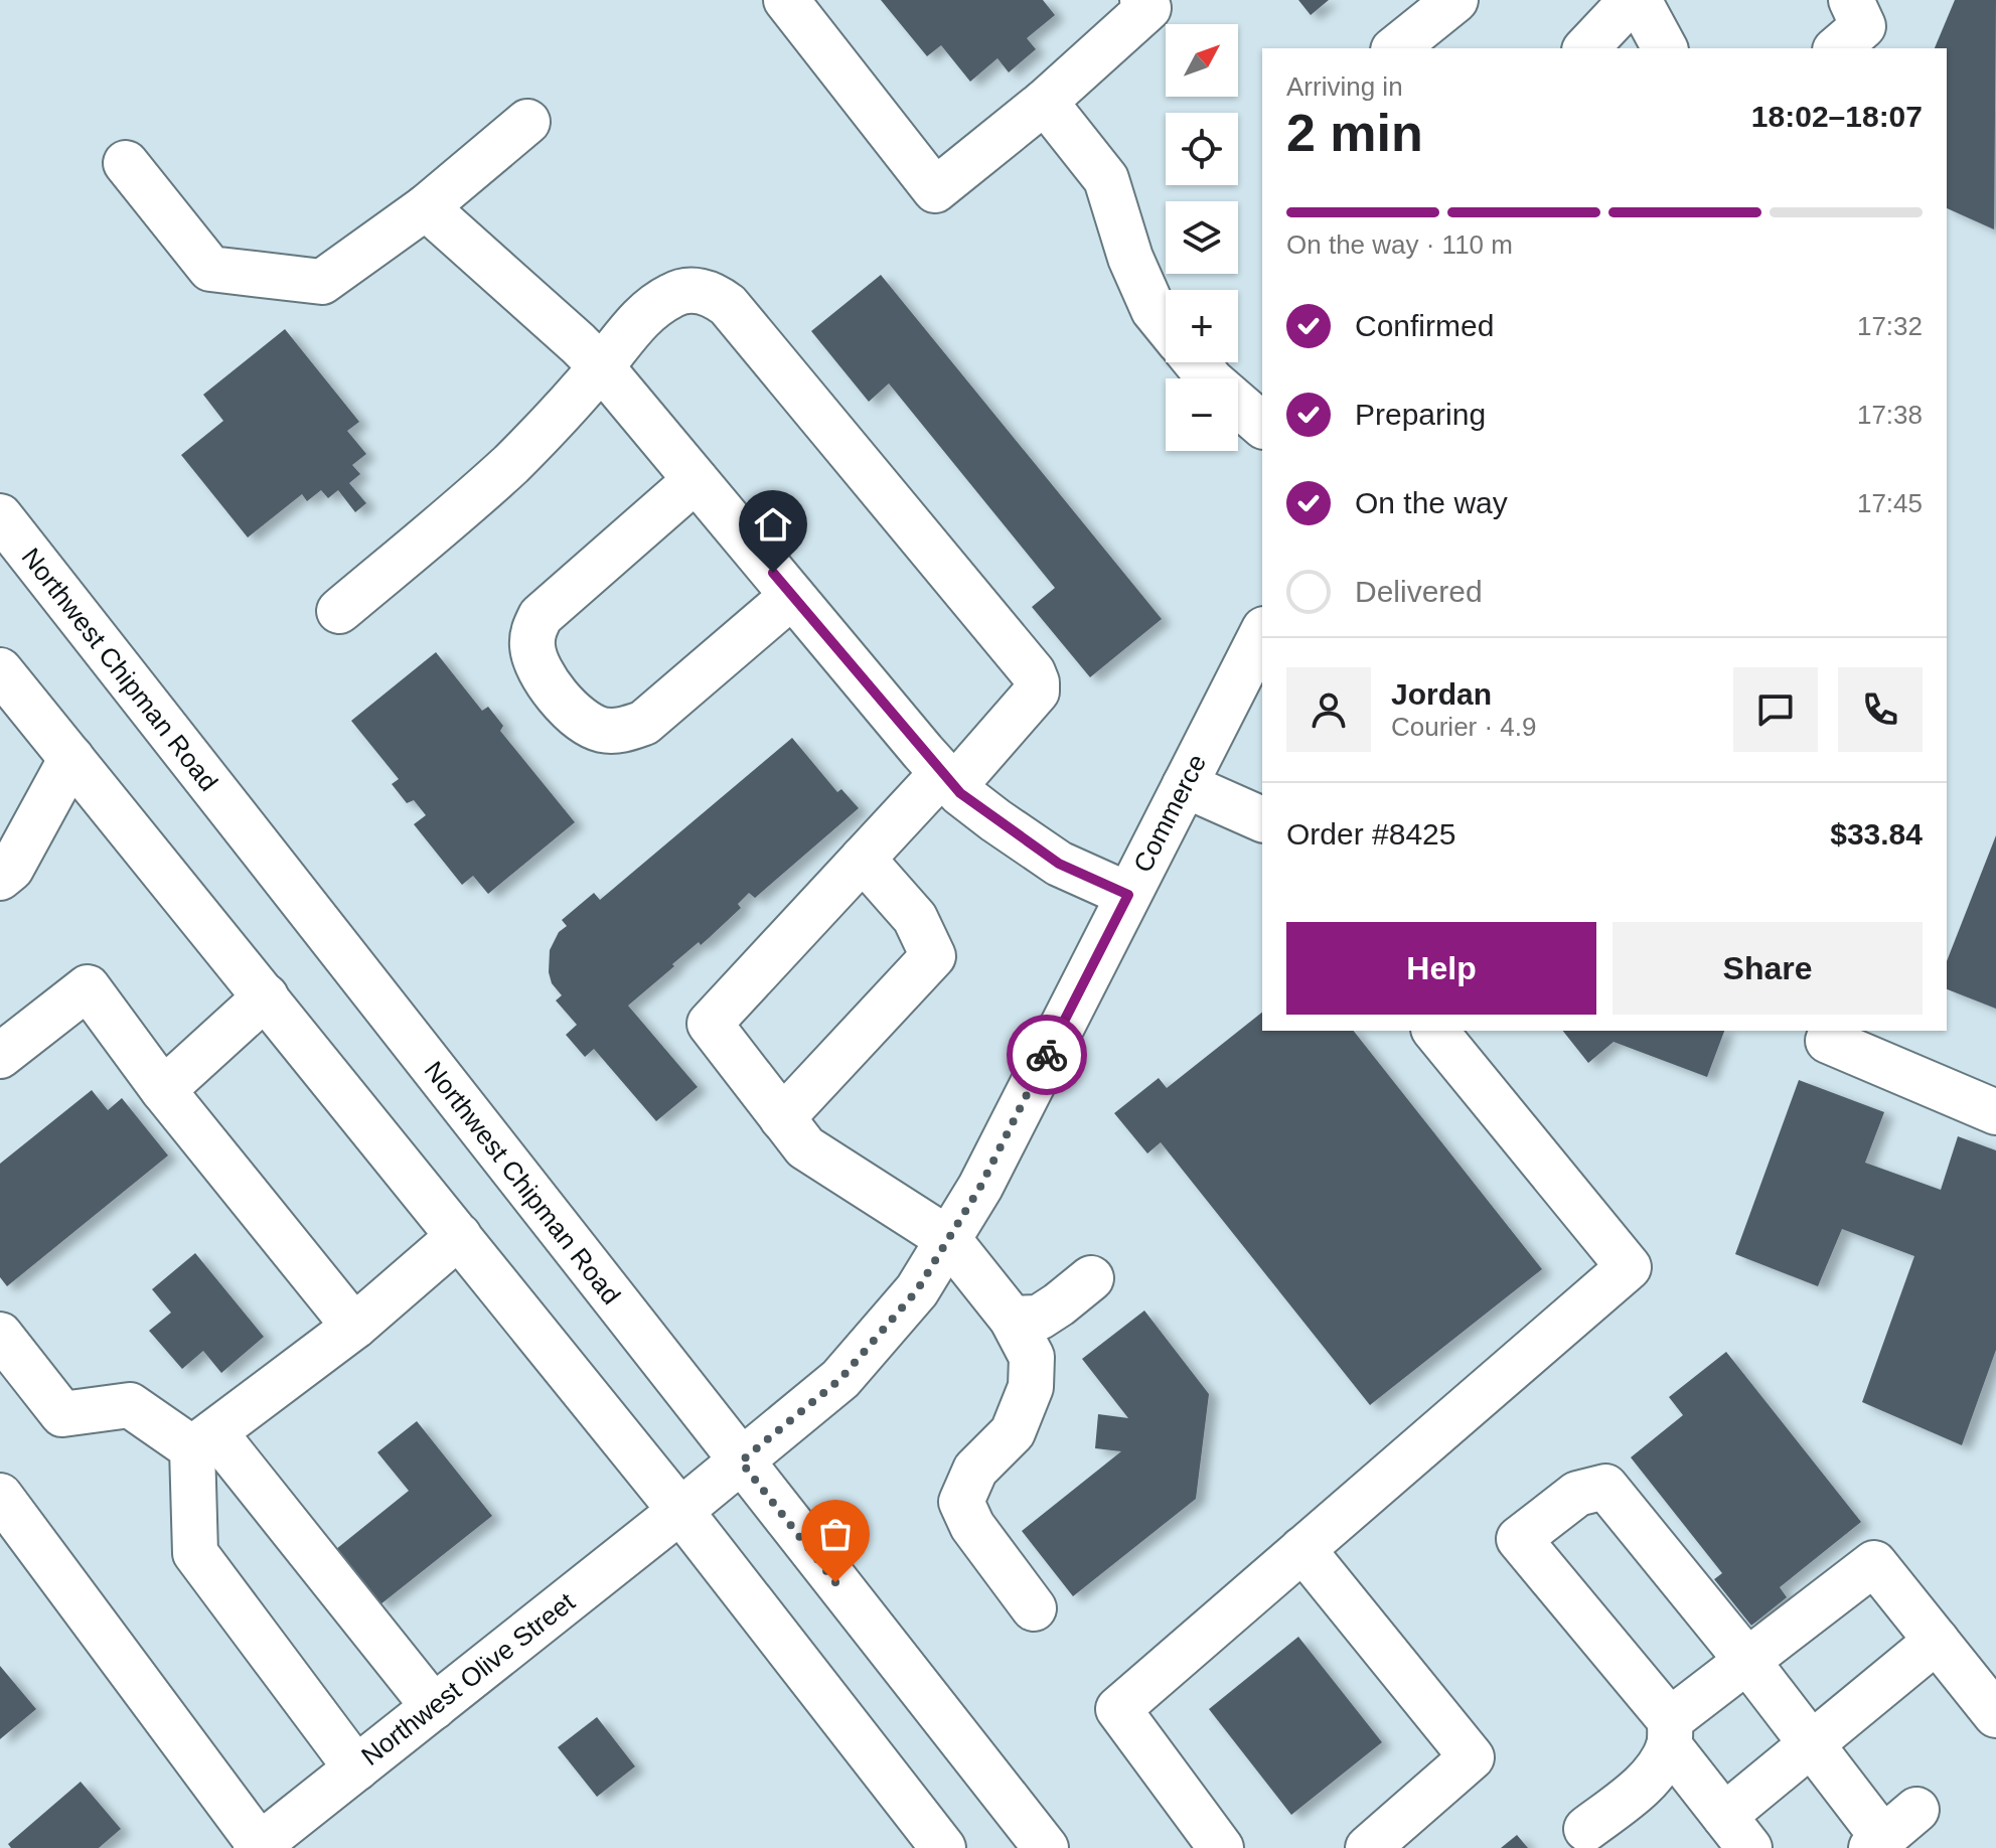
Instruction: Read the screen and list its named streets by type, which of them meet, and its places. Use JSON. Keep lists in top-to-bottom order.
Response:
{
  "streets": {
    "main road": ["Northwest Chipman Road", "Commerce", "Northwest Olive Street"]
  },
  "crossings": [
    ["Northwest Chipman Road", "Commerce"],
    ["Northwest Chipman Road", "Northwest Olive Street"],
    ["Commerce", "Northwest Olive Street"]
  ],
  "north": "top right",
  "page": {
    "map_buttons": ["+", "−"],
    "heading": ["2 min", "Arriving in", "18:02–18:07"],
    "panel": [
      "Jordan",
      "Courier · 4.9",
      "Order #8425",
      "$33.84"
    ],
    "bar": "On the way · 110 m",
    "list": [
      ["Confirmed", "17:32"],
      ["Preparing", "17:38"],
      ["On the way", "17:45"],
      "Delivered"
    ],
    "buttons": ["Help", "Share"]
  }
}
